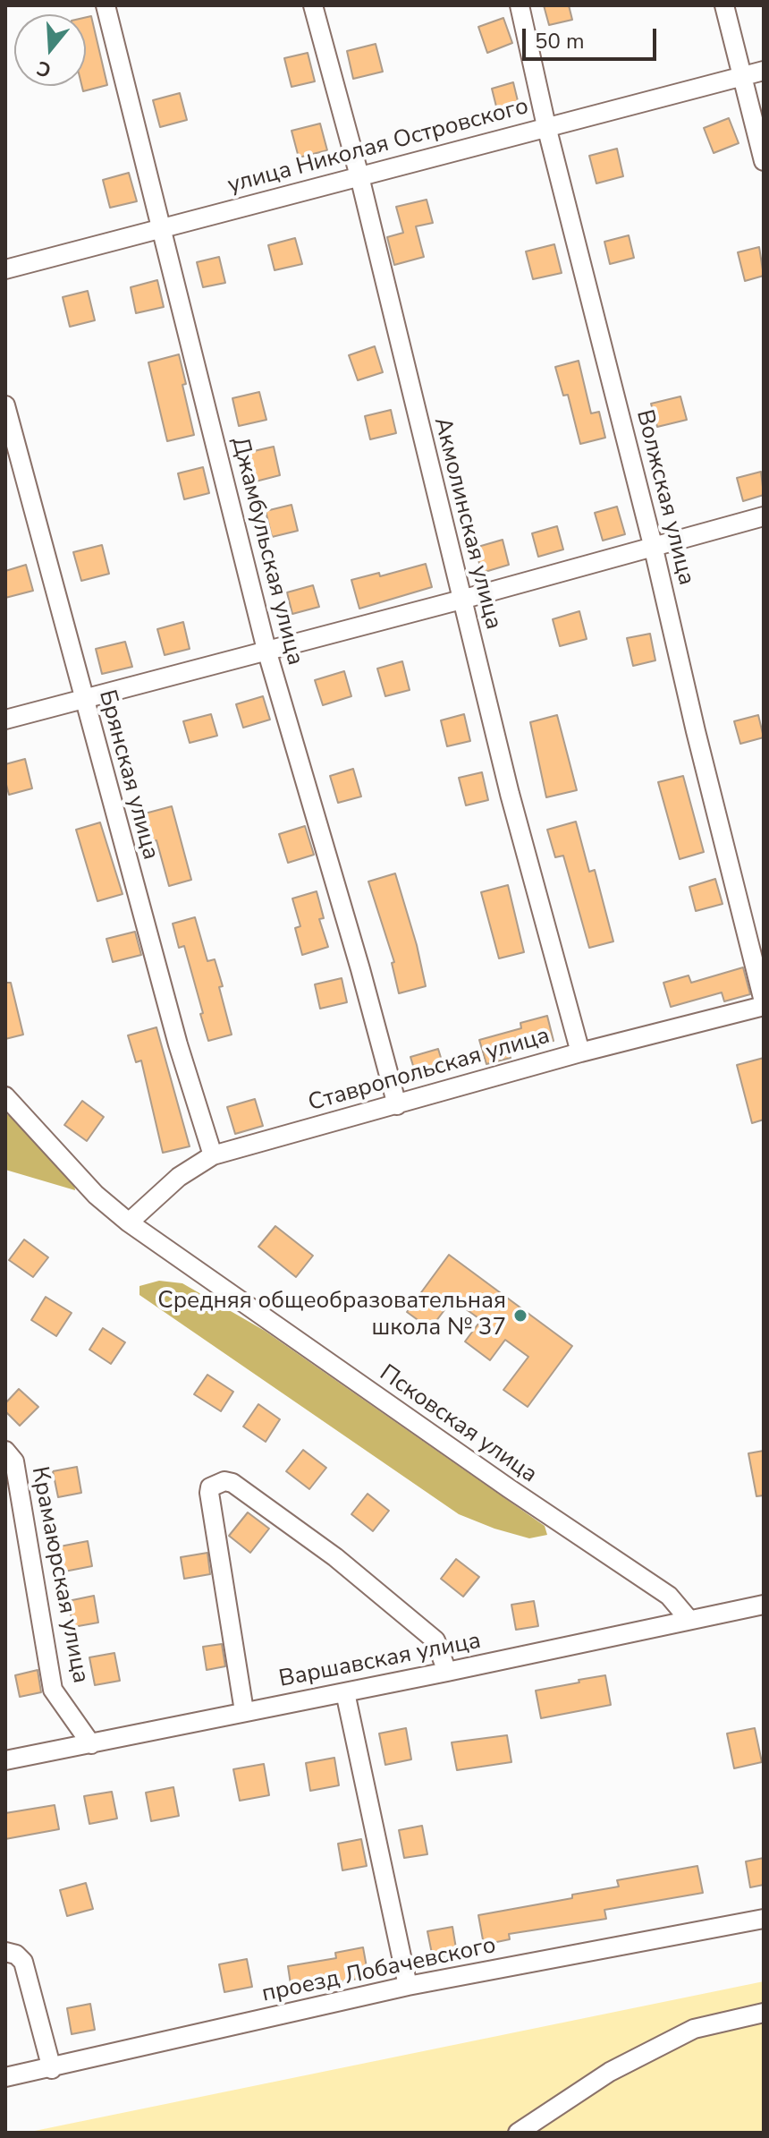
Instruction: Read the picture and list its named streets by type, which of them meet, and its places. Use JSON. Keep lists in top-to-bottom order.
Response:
{
  "streets": {
    "street": [
      "улица Николая Островского",
      "Волжская улица",
      "Акмолинская улица",
      "Джамбульская улица",
      "Брянская улица",
      "Ставропольская улица",
      "Псковская улица",
      "Крамаюрская улица",
      "Варшавская улица",
      "проезд Лобачевского"
    ]
  },
  "crossings": [
    ["улица Николая Островского", "Волжская улица"],
    ["улица Николая Островского", "Акмолинская улица"],
    ["улица Николая Островского", "Джамбульская улица"],
    ["Волжская улица", "Ставропольская улица"],
    ["Акмолинская улица", "Ставропольская улица"],
    ["Джамбульская улица", "Ставропольская улица"],
    ["Брянская улица", "Ставропольская улица"],
    ["Ставропольская улица", "Псковская улица"],
    ["Псковская улица", "Варшавская улица"],
    ["Крамаюрская улица", "Варшавская улица"]
  ],
  "places": ["Средняя общеобразовательная школа № 37"],
  "scale_bar": "50 m",
  "north": "bottom"
}
